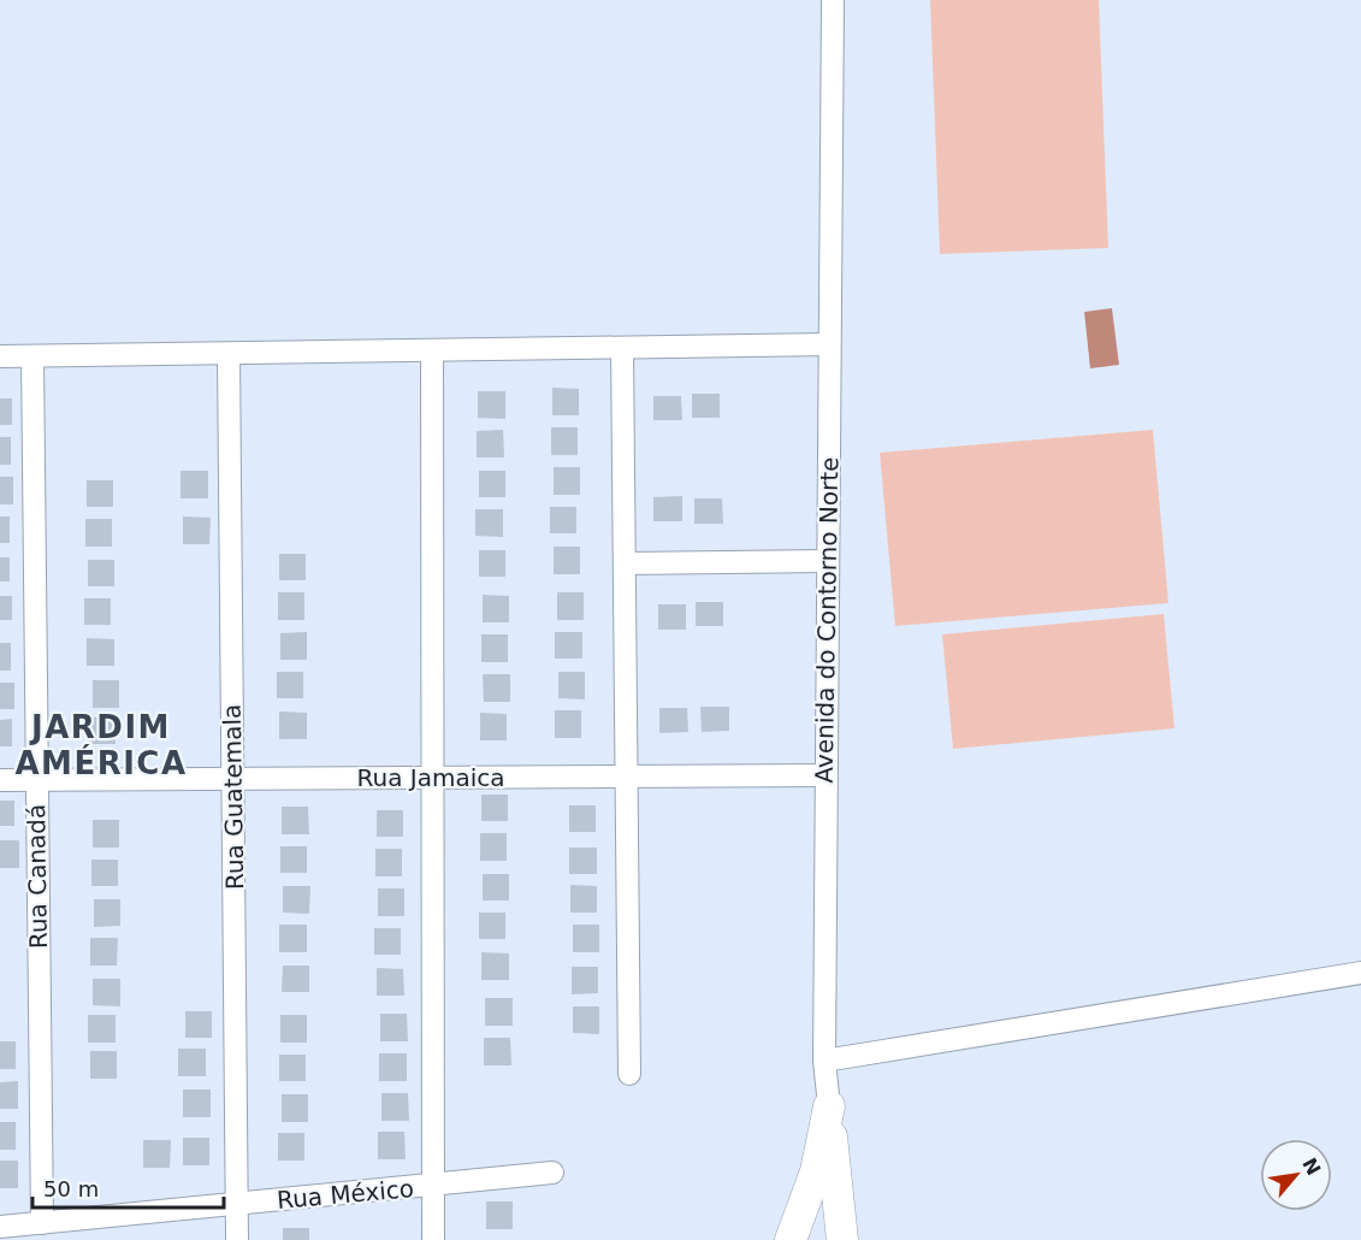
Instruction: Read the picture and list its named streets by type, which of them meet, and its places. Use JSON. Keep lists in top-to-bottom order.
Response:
{
  "streets": {
    "street": [
      "Avenida do Contorno Norte",
      "Rua Jamaica",
      "Rua Guatemala",
      "Rua Canadá",
      "Rua México"
    ]
  },
  "crossings": [
    ["Avenida do Contorno Norte", "Rua Jamaica"],
    ["Rua Jamaica", "Rua Guatemala"],
    ["Rua Jamaica", "Rua Canadá"],
    ["Rua Guatemala", "Rua México"],
    ["Rua Canadá", "Rua México"]
  ],
  "districts": ["JARDIM AMÉRICA"],
  "scale_bar": "50 m",
  "north": "top right"
}
